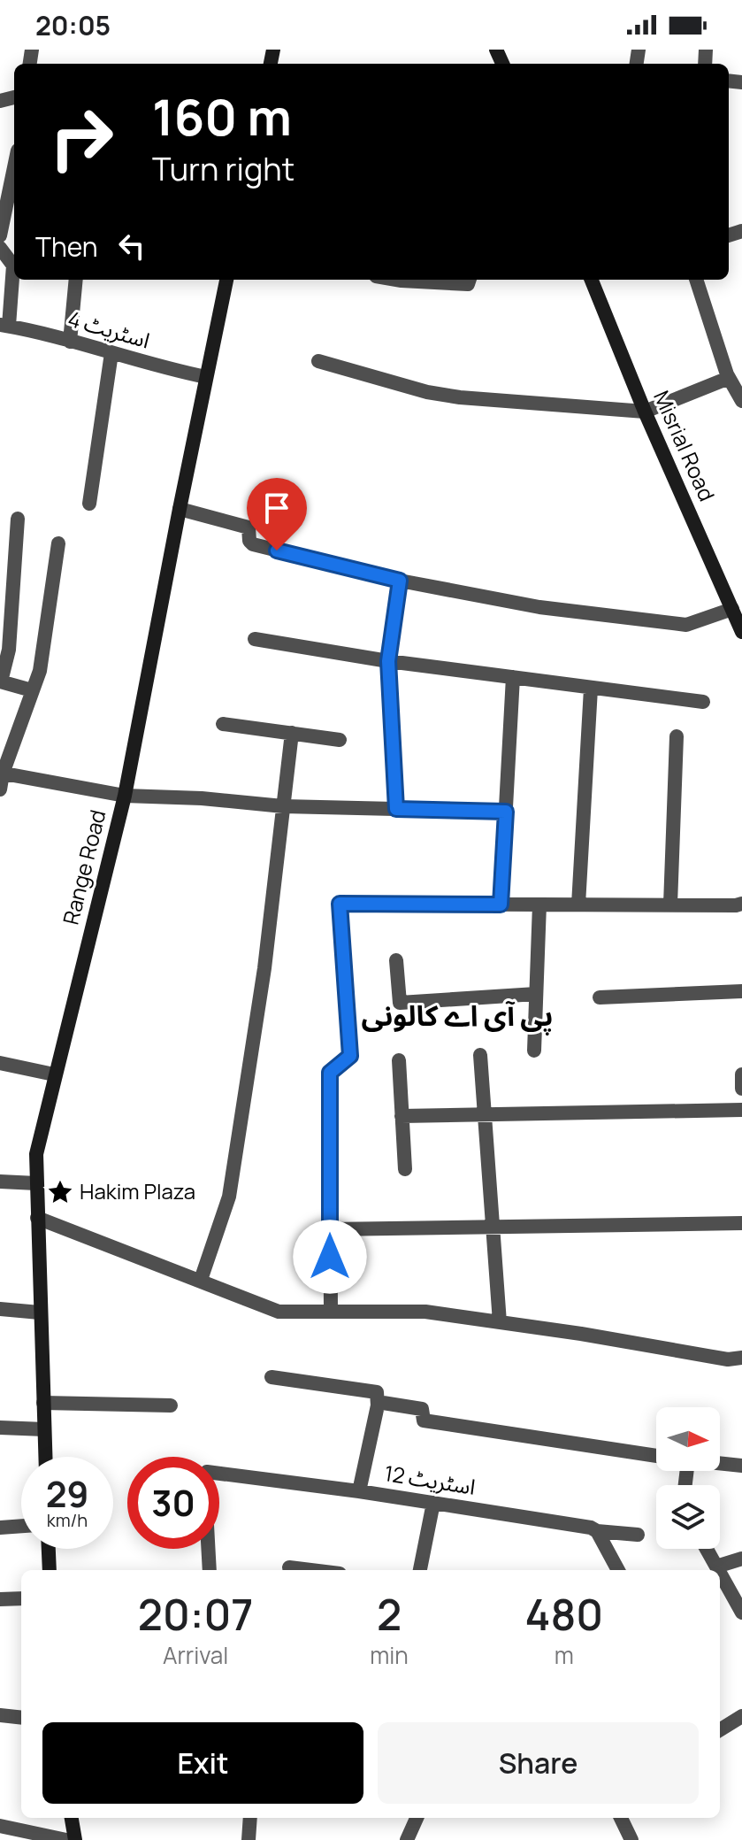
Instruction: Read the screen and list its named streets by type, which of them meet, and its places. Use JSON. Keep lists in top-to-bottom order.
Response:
{
  "streets": {
    "main road": ["Misrial Road", "Range Road"],
    "street": ["اسٹریٹ 4", "اسٹریٹ 12"]
  },
  "crossings": [
    ["اسٹریٹ 4", "Range Road"]
  ],
  "districts": ["پی آی اے کالونی"],
  "places": {
    "place": ["Hakim Plaza"]
  },
  "north": "right",
  "page": {
    "status": "20:05",
    "turn": ["160 m", "Turn right"],
    "then": "Then",
    "speed": "29 km/h",
    "limit": "30",
    "eta": [
      "20:07",
      "Arrival",
      "2",
      "min",
      "480",
      "m"
    ],
    "buttons": ["Exit", "Share"]
  }
}
